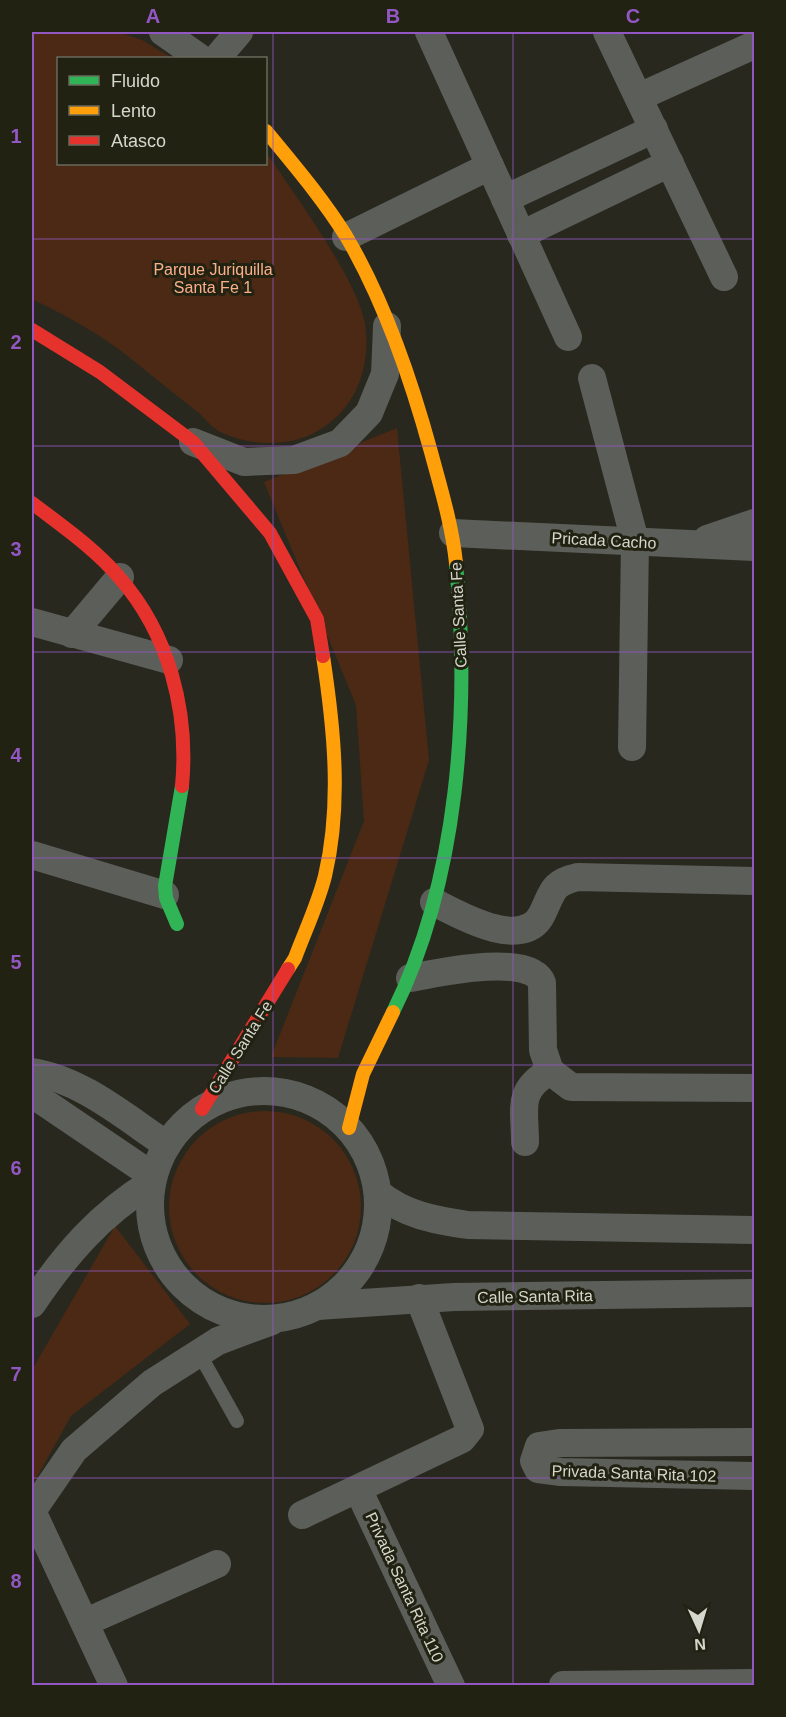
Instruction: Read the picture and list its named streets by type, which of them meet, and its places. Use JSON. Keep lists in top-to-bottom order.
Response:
{
  "streets": {
    "street": [
      "Pricada Cacho",
      "Calle Santa Fe",
      "Calle Santa Rita",
      "Privada Santa Rita 102",
      "Privada Santa Rita 110"
    ]
  },
  "crossings": [
    ["Pricada Cacho", "Calle Santa Fe"]
  ],
  "parks": ["Parque Juriquilla Santa Fe 1"],
  "legend": ["Fluido", "Lento", "Atasco"],
  "north": "bottom",
  "grid": {
    "columns": ["A", "B", "C"],
    "rows": [
      "1",
      "2",
      "3",
      "4",
      "5",
      "6",
      "7",
      "8"
    ]
  }
}
